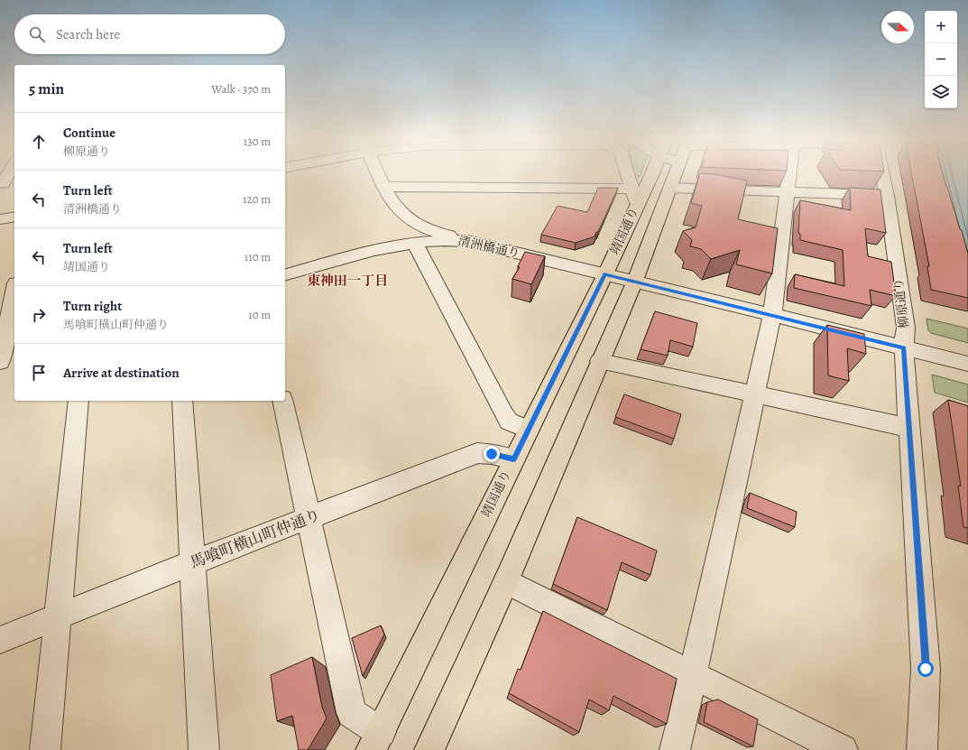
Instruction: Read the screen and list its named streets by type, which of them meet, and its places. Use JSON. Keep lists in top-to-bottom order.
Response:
{
  "streets": {
    "main road": ["靖国通り"],
    "street": ["清洲橋通り", "柳原通り", "馬喰町横山町仲通り"]
  },
  "crossings": [
    ["靖国通り", "清洲橋通り"],
    ["靖国通り", "馬喰町横山町仲通り"],
    ["清洲橋通り", "柳原通り"]
  ],
  "districts": ["東神田一丁目"],
  "north": "right",
  "page": {
    "map_buttons": ["+", "−"],
    "search": "Search here",
    "heading": ["5 min", "Walk · 370 m"],
    "list": [
      ["Continue", "柳原通り", "130 m"],
      ["Turn left", "清洲橋通り", "120 m"],
      ["Turn left", "靖国通り", "110 m"],
      ["Turn right", "馬喰町横山町仲通り", "10 m"],
      "Arrive at destination"
    ]
  }
}
